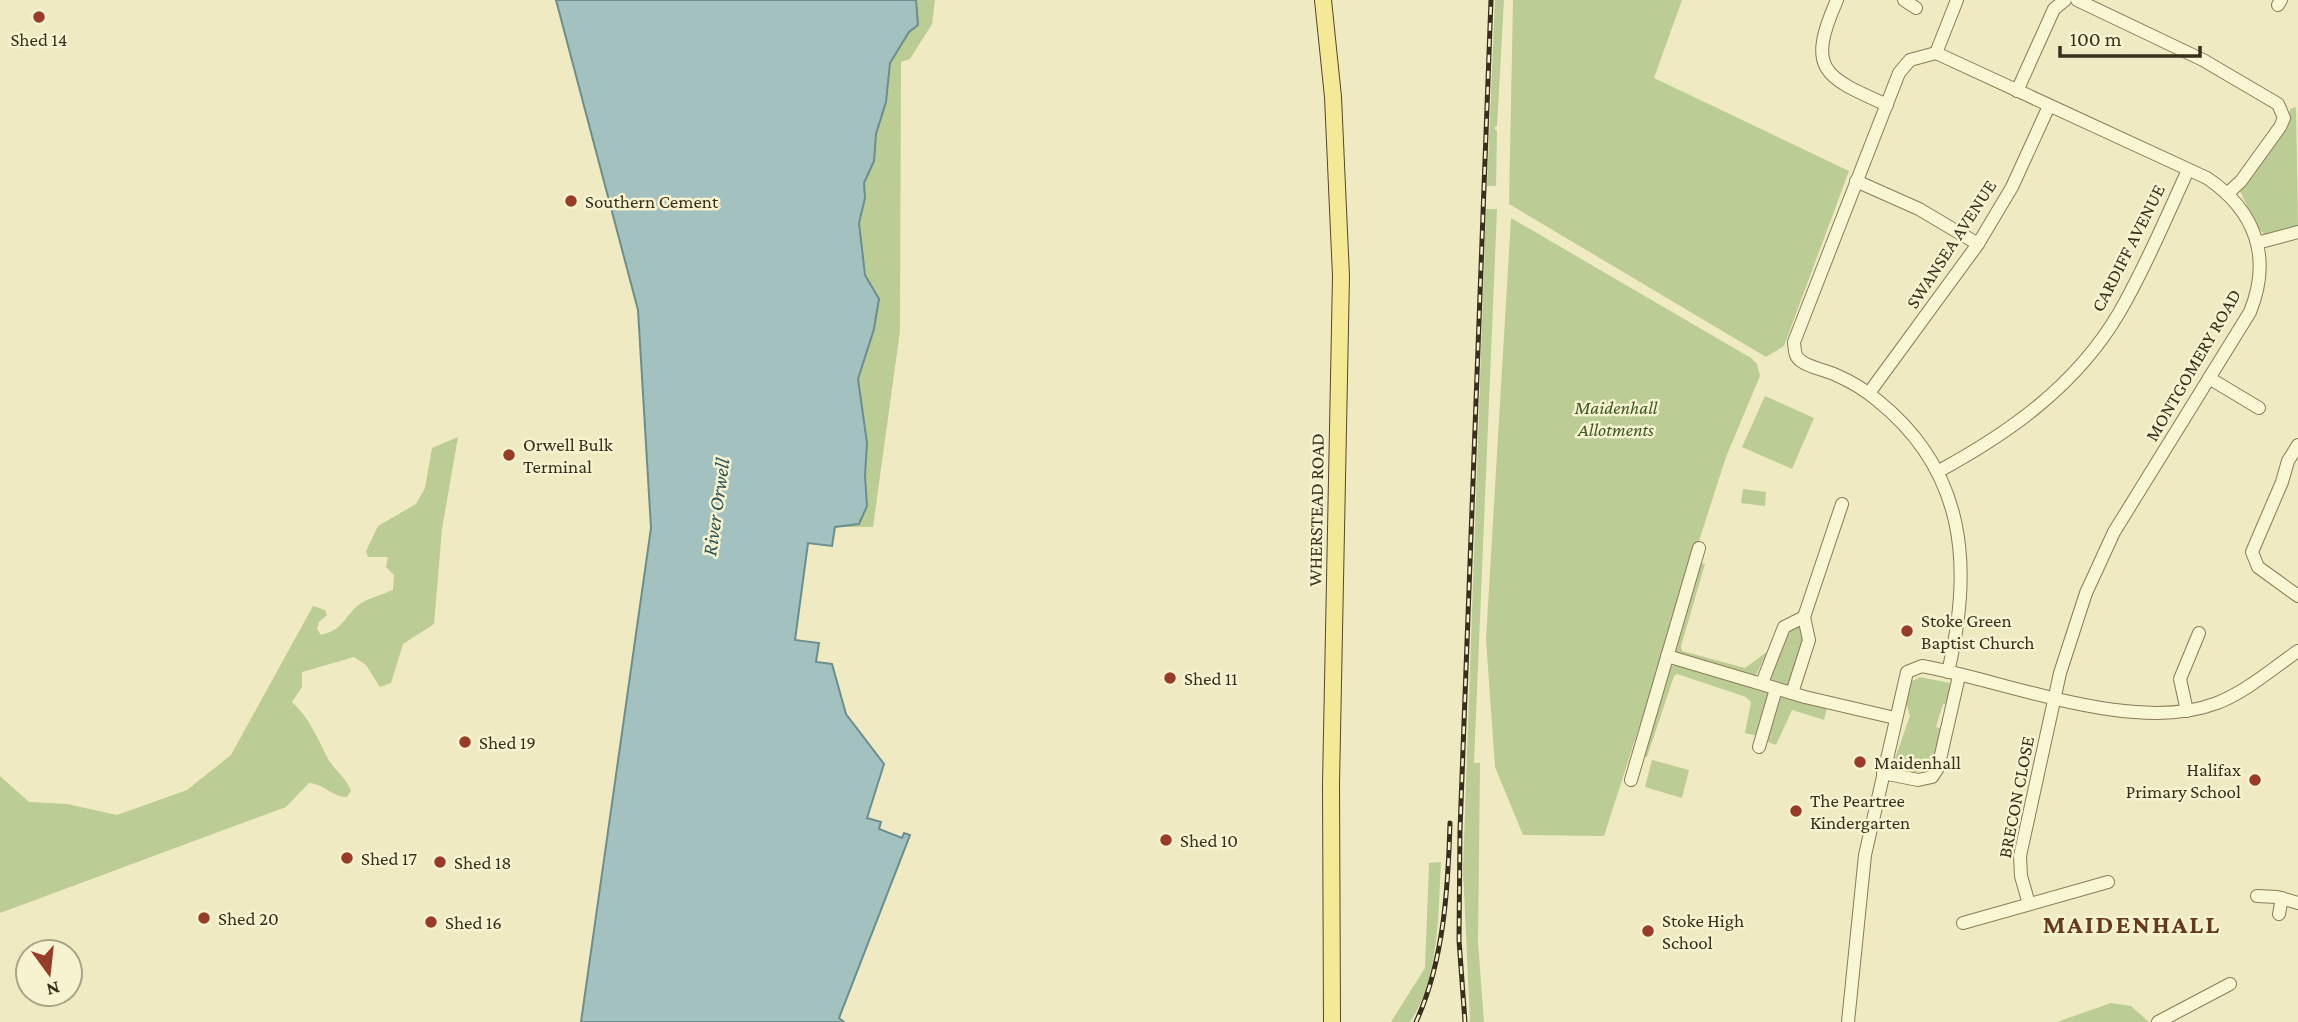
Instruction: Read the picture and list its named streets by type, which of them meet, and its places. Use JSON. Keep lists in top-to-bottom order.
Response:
{
  "streets": {
    "main road": ["WHERSTEAD ROAD"],
    "street": [
      "SWANSEA AVENUE",
      "CARDIFF AVENUE",
      "MONTGOMERY ROAD",
      "BRECON CLOSE"
    ]
  },
  "crossings": [
    ["SWANSEA AVENUE", "MONTGOMERY ROAD"],
    ["CARDIFF AVENUE", "MONTGOMERY ROAD"],
    ["MONTGOMERY ROAD", "BRECON CLOSE"]
  ],
  "districts": ["MAIDENHALL"],
  "water": ["River Orwell"],
  "parks": ["Maidenhall Allotments"],
  "places": [
    "Shed 14",
    "Southern Cement",
    "Orwell Bulk Terminal",
    "Stoke Green Baptist Church",
    "Shed 11",
    "Shed 19",
    "Maidenhall",
    "Halifax Primary School",
    "The Peartree Kindergarten",
    "Shed 10",
    "Shed 17",
    "Shed 18",
    "Shed 20",
    "Shed 16",
    "Stoke High School"
  ],
  "scale_bar": "100 m",
  "north": "bottom"
}
